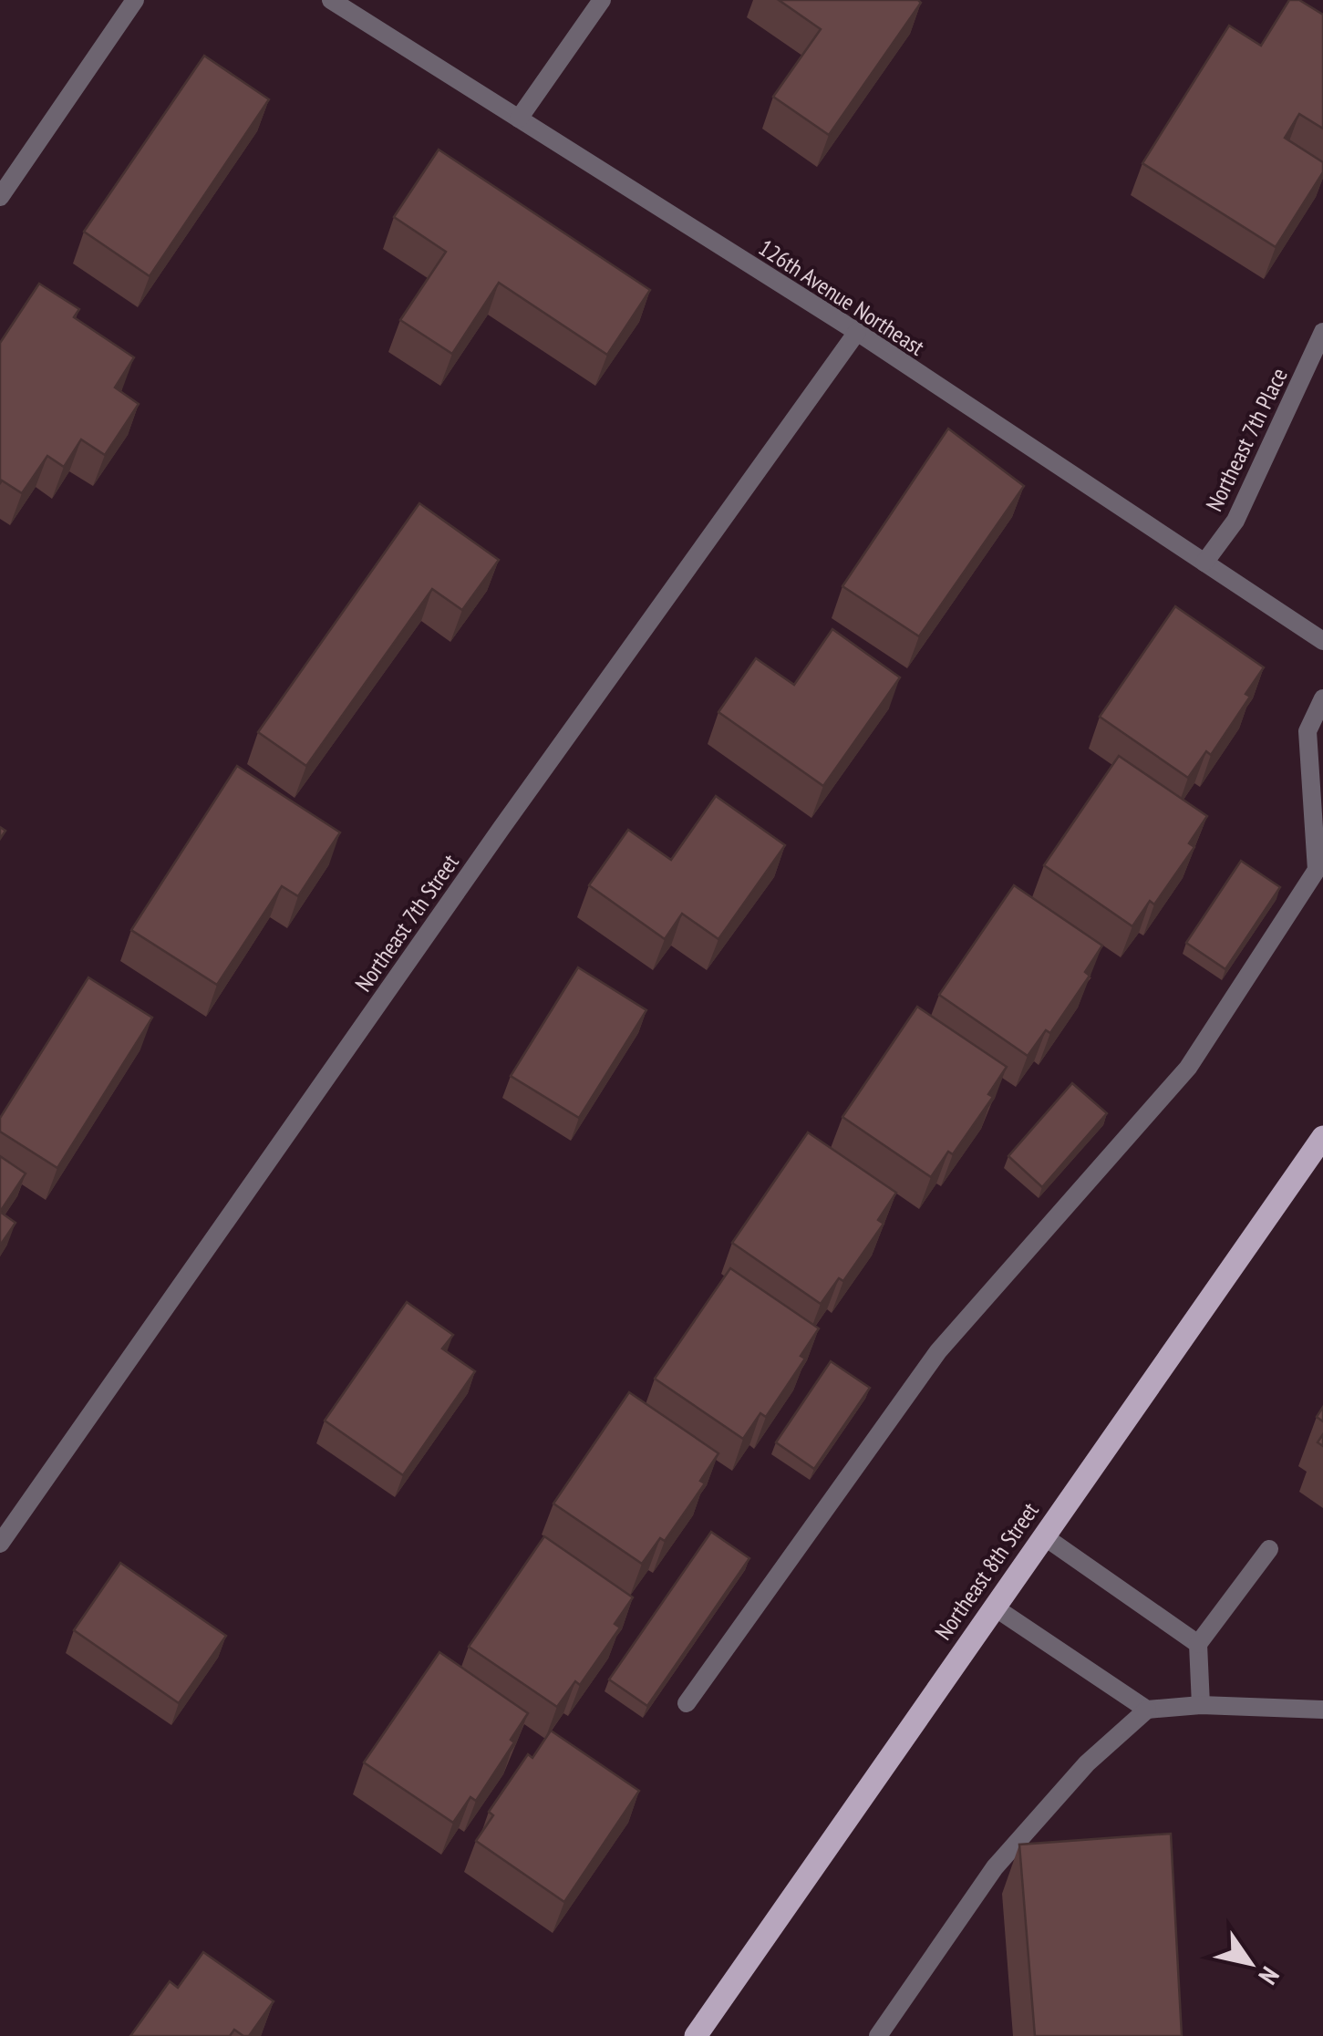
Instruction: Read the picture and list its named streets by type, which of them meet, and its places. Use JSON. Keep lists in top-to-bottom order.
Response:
{
  "streets": {
    "main road": ["Northeast 8th Street"],
    "street": ["126th Avenue Northeast", "Northeast 7th Place", "Northeast 7th Street"]
  },
  "crossings": [
    ["126th Avenue Northeast", "Northeast 7th Place"],
    ["126th Avenue Northeast", "Northeast 7th Street"]
  ],
  "north": "bottom right"
}
